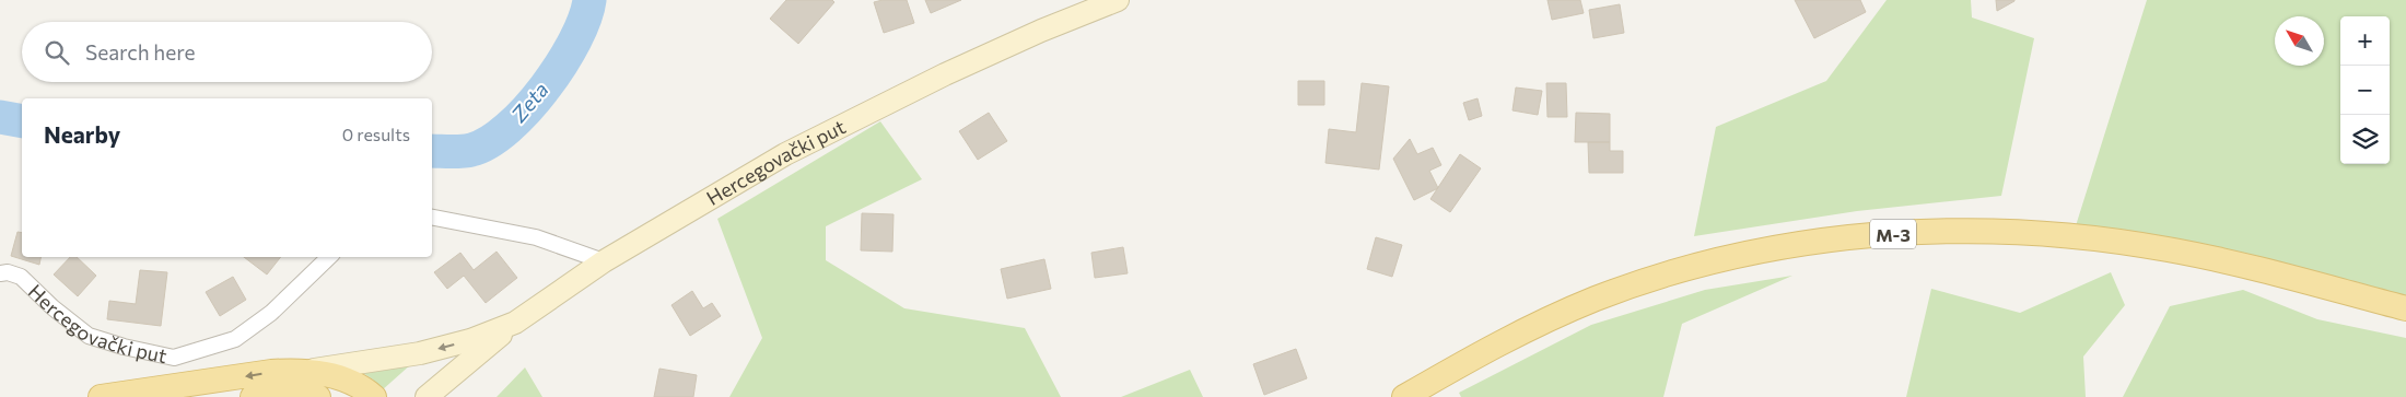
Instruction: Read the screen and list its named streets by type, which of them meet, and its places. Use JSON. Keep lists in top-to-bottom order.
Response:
{
  "streets": {
    "main road": ["Hercegovački put", "M-3"]
  },
  "water": ["Zeta"],
  "north": "top left",
  "page": {
    "map_buttons": ["+", "−"],
    "search": "Search here",
    "heading": ["Nearby", "0 results"]
  }
}
